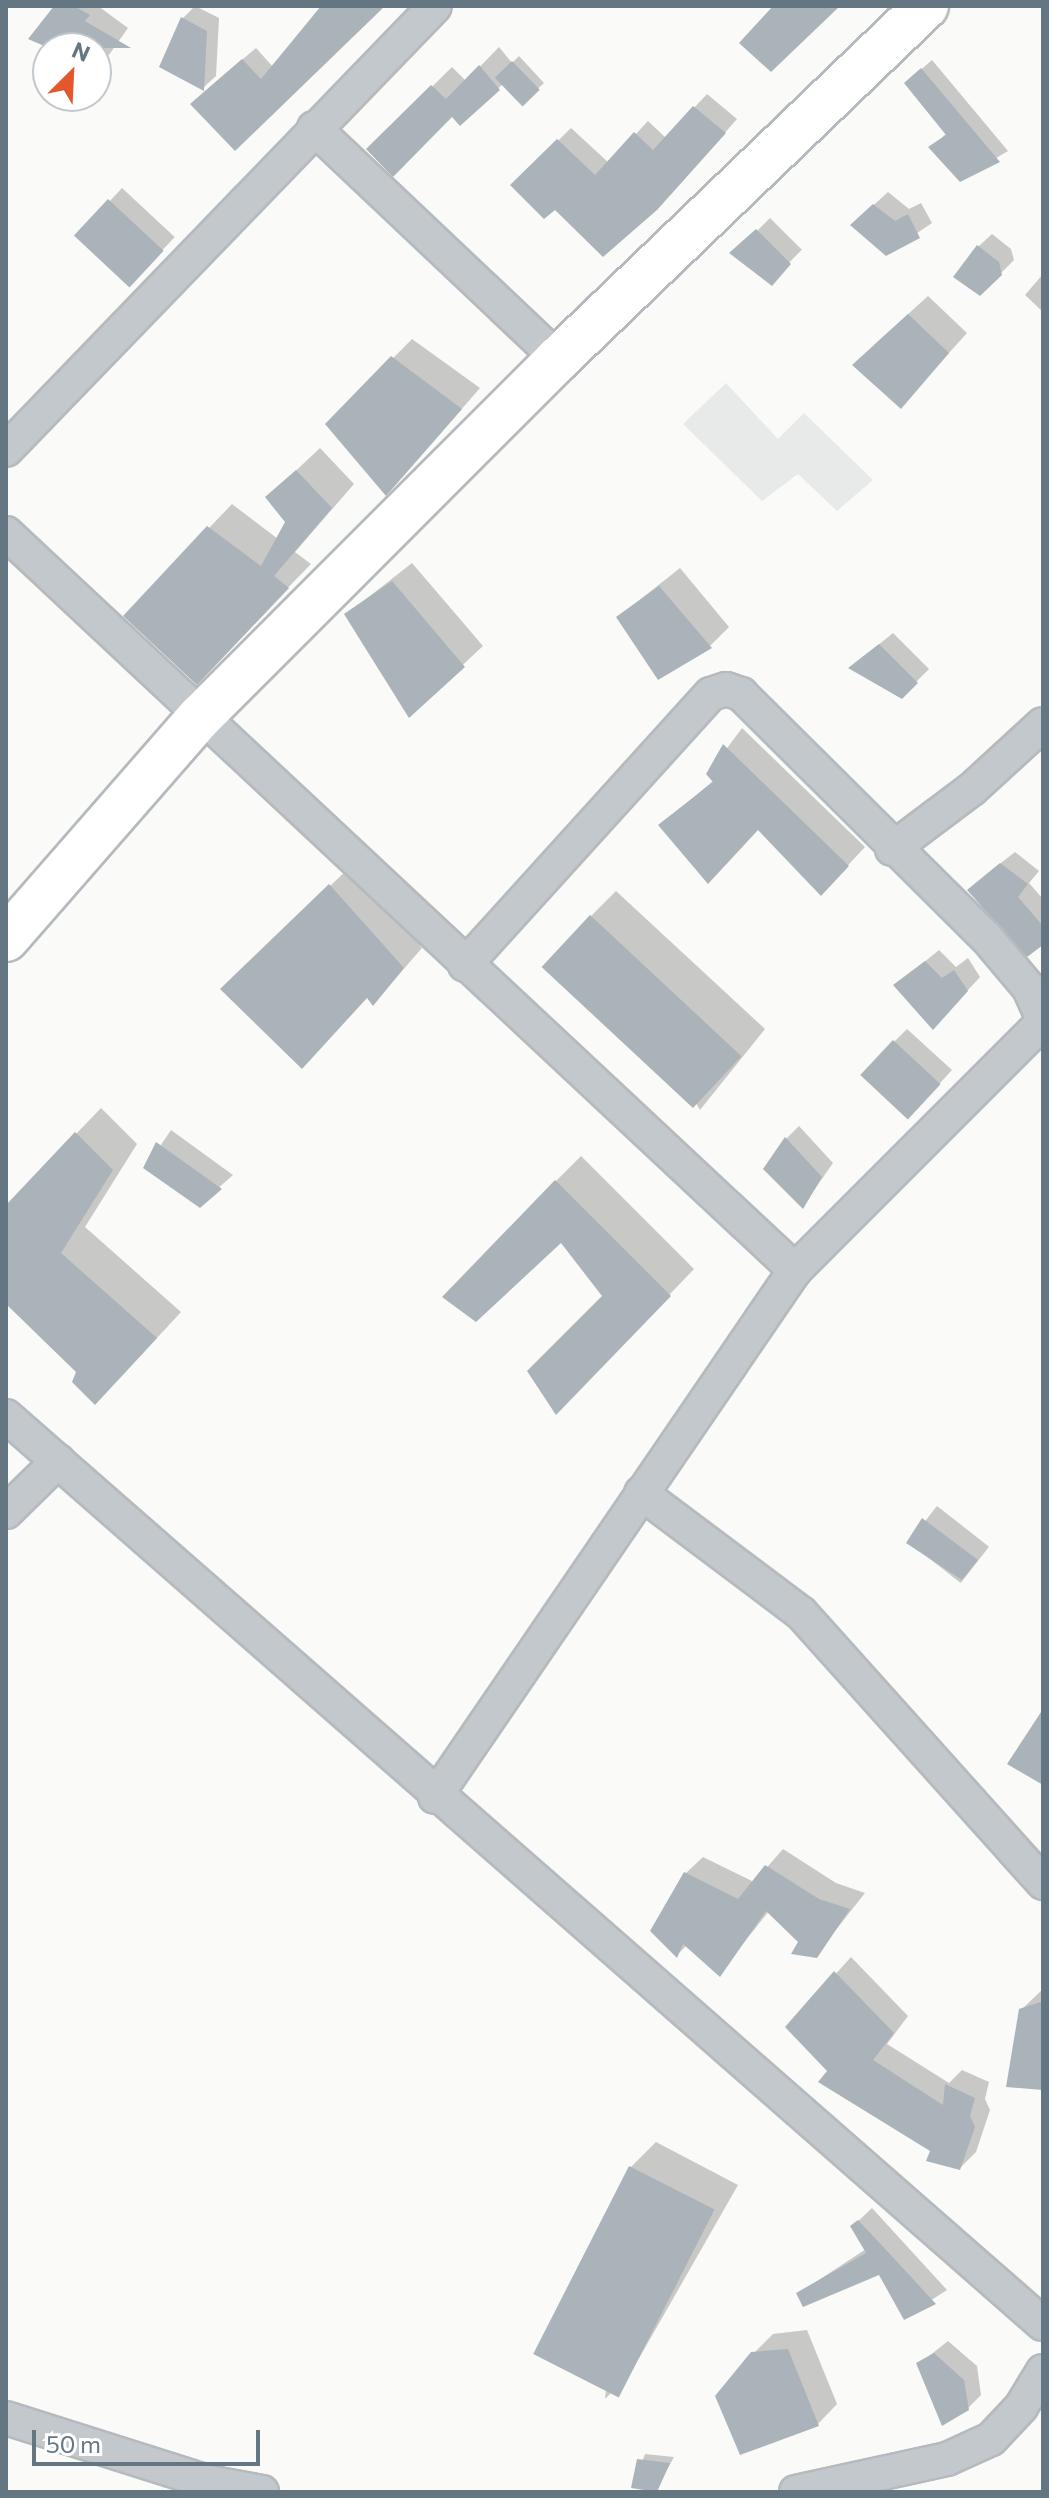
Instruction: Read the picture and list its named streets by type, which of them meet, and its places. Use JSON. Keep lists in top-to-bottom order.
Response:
{
  "scale_bar": "50 m",
  "north": "top right"
}
